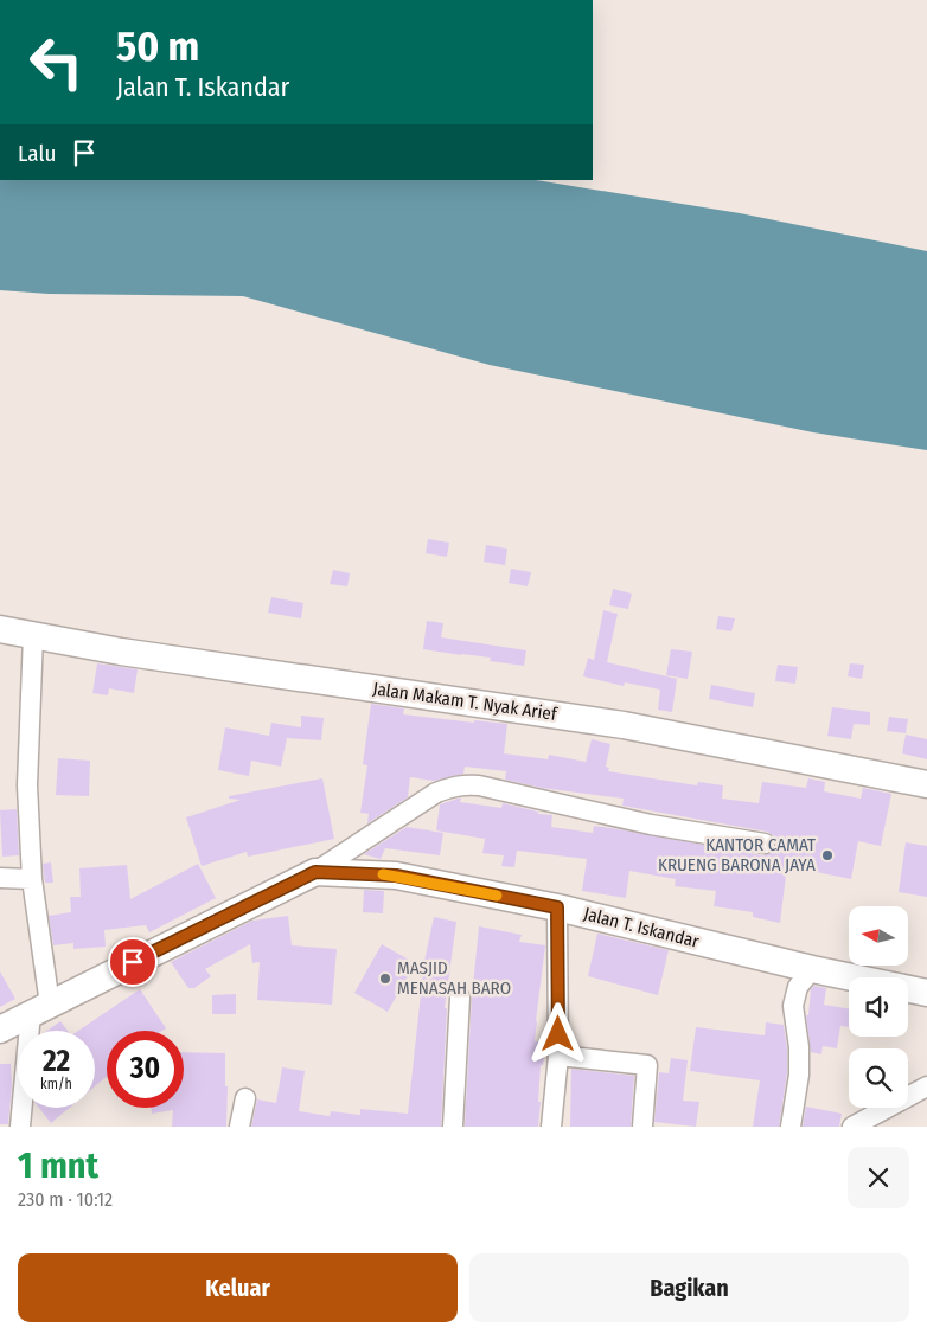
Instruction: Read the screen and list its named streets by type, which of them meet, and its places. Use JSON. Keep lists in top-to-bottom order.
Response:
{
  "streets": {
    "street": ["Jalan Makam T. Nyak Arief", "Jalan T. Iskandar"]
  },
  "places": ["KANTOR CAMAT KRUENG BARONA JAYA", "MASJID MENASAH BARO"],
  "north": "left",
  "page": {
    "turn": ["50 m", "Jalan T. Iskandar"],
    "then": "Lalu",
    "speed": "22 km/h",
    "limit": "30",
    "heading": ["1 mnt", "230 m · 10:12"],
    "buttons": ["Keluar", "Bagikan"]
  }
}
